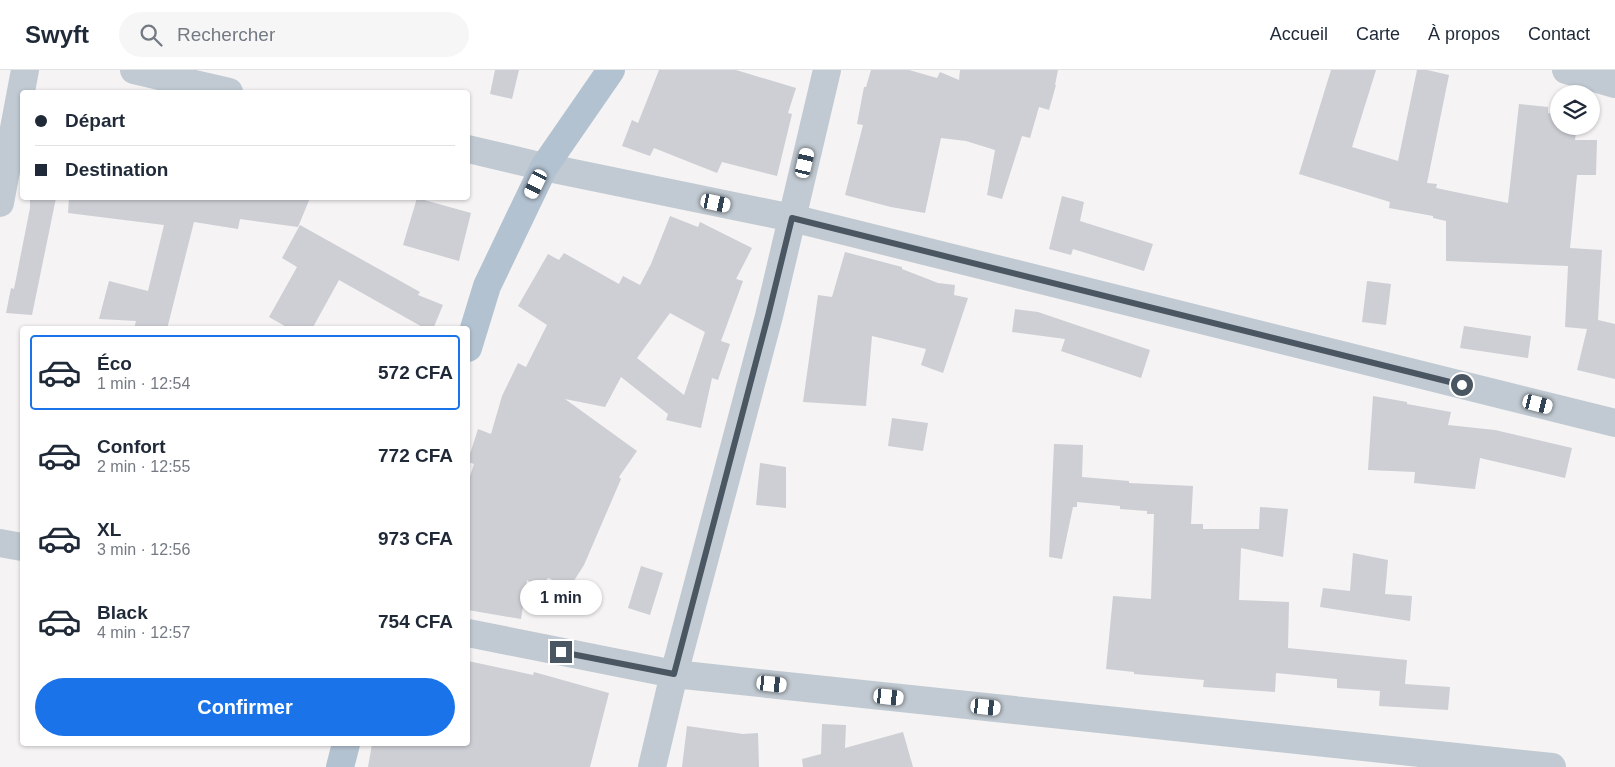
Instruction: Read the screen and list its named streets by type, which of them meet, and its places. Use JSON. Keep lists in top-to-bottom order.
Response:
{
  "page": {
    "header": "Swyft",
    "search": "Rechercher",
    "nav": [
      "Accueil",
      "Carte",
      "À propos",
      "Contact"
    ],
    "banner": ["Départ", "Destination"],
    "list": [
      {
        "name": "Éco",
        "note": "1 min · 12:54",
        "value": "572 CFA"
      },
      {
        "name": "Confort",
        "note": "2 min · 12:55",
        "value": "772 CFA"
      },
      {
        "name": "XL",
        "note": "3 min · 12:56",
        "value": "973 CFA"
      },
      {
        "name": "Black",
        "note": "4 min · 12:57",
        "value": "754 CFA"
      }
    ],
    "bubble": "1 min",
    "buttons": "Confirmer"
  }
}
